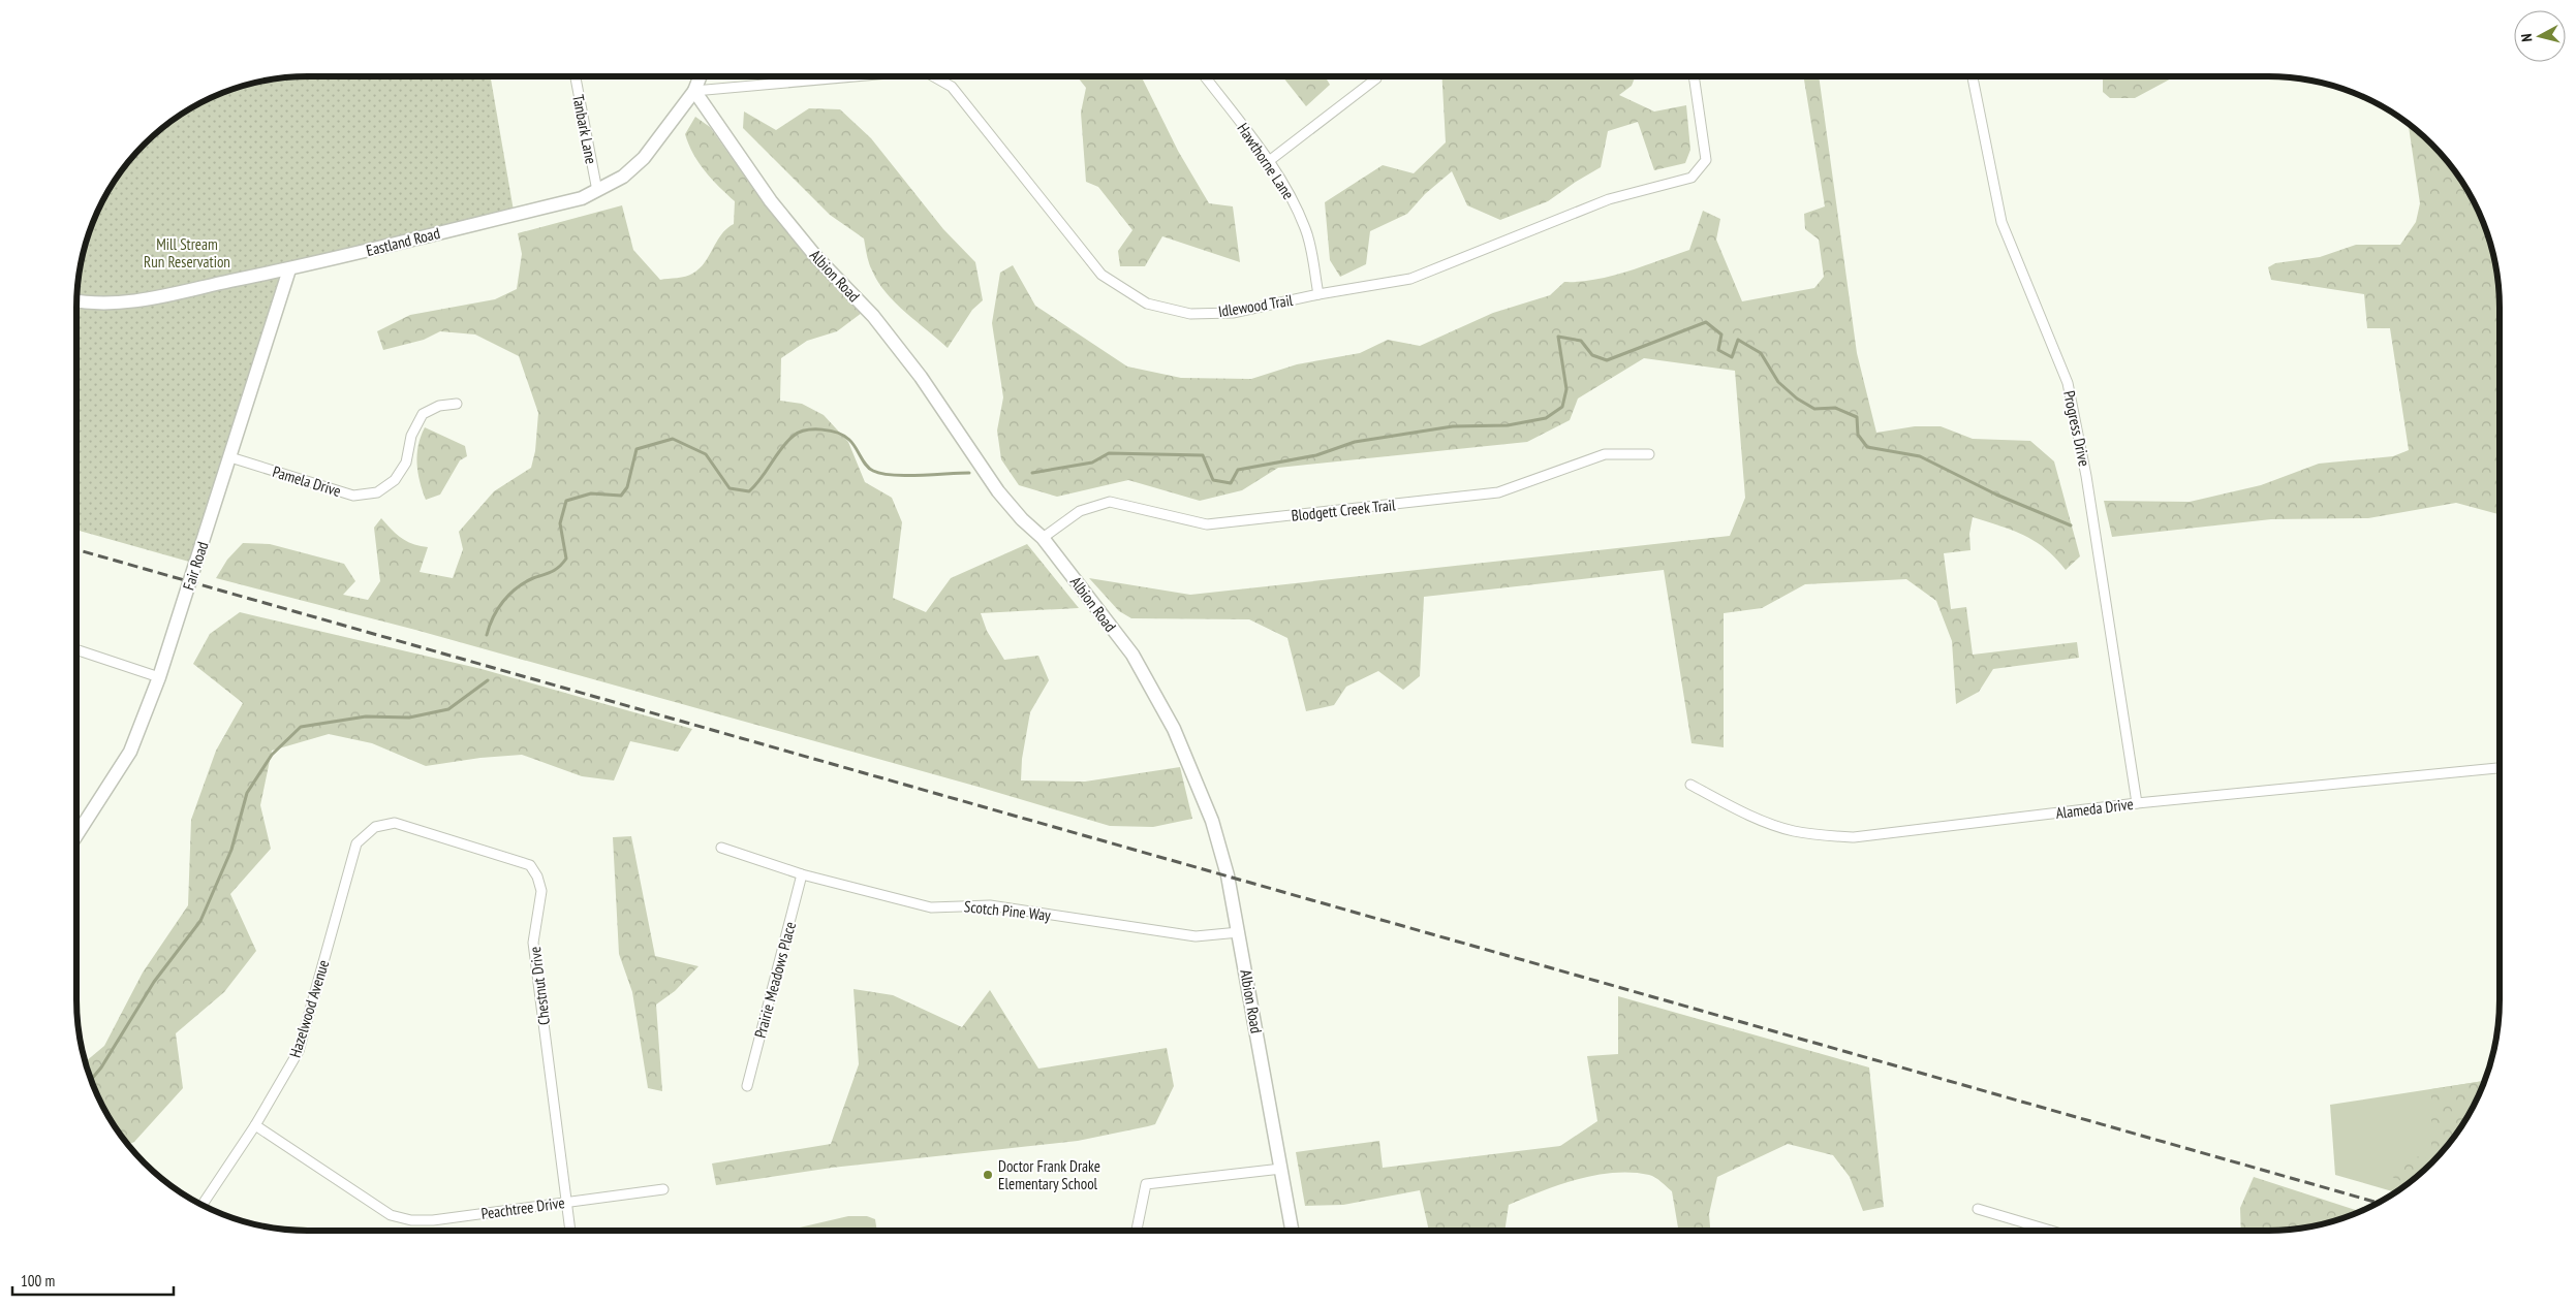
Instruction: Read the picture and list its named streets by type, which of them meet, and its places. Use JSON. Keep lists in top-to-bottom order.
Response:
{
  "streets": {
    "street": [
      "Tanbark Lane",
      "Hawthorne Lane",
      "Eastland Road",
      "Albion Road",
      "Idlewood Trail",
      "Progress Drive",
      "Pamela Drive",
      "Blodgett Creek Trail",
      "Fair Road",
      "Alameda Drive",
      "Scotch Pine Way",
      "Prairie Meadows Place",
      "Chestnut Drive",
      "Hazelwood Avenue",
      "Peachtree Drive"
    ]
  },
  "crossings": [
    ["Tanbark Lane", "Eastland Road"],
    ["Hawthorne Lane", "Idlewood Trail"],
    ["Eastland Road", "Albion Road"],
    ["Eastland Road", "Idlewood Trail"],
    ["Eastland Road", "Fair Road"],
    ["Albion Road", "Idlewood Trail"],
    ["Albion Road", "Blodgett Creek Trail"],
    ["Albion Road", "Scotch Pine Way"],
    ["Progress Drive", "Alameda Drive"],
    ["Pamela Drive", "Fair Road"],
    ["Scotch Pine Way", "Prairie Meadows Place"],
    ["Chestnut Drive", "Hazelwood Avenue"],
    ["Chestnut Drive", "Peachtree Drive"],
    ["Hazelwood Avenue", "Peachtree Drive"]
  ],
  "parks": ["Mill Stream Run Reservation"],
  "places": ["Doctor Frank Drake Elementary School"],
  "scale_bar": "100 m",
  "north": "left"
}
